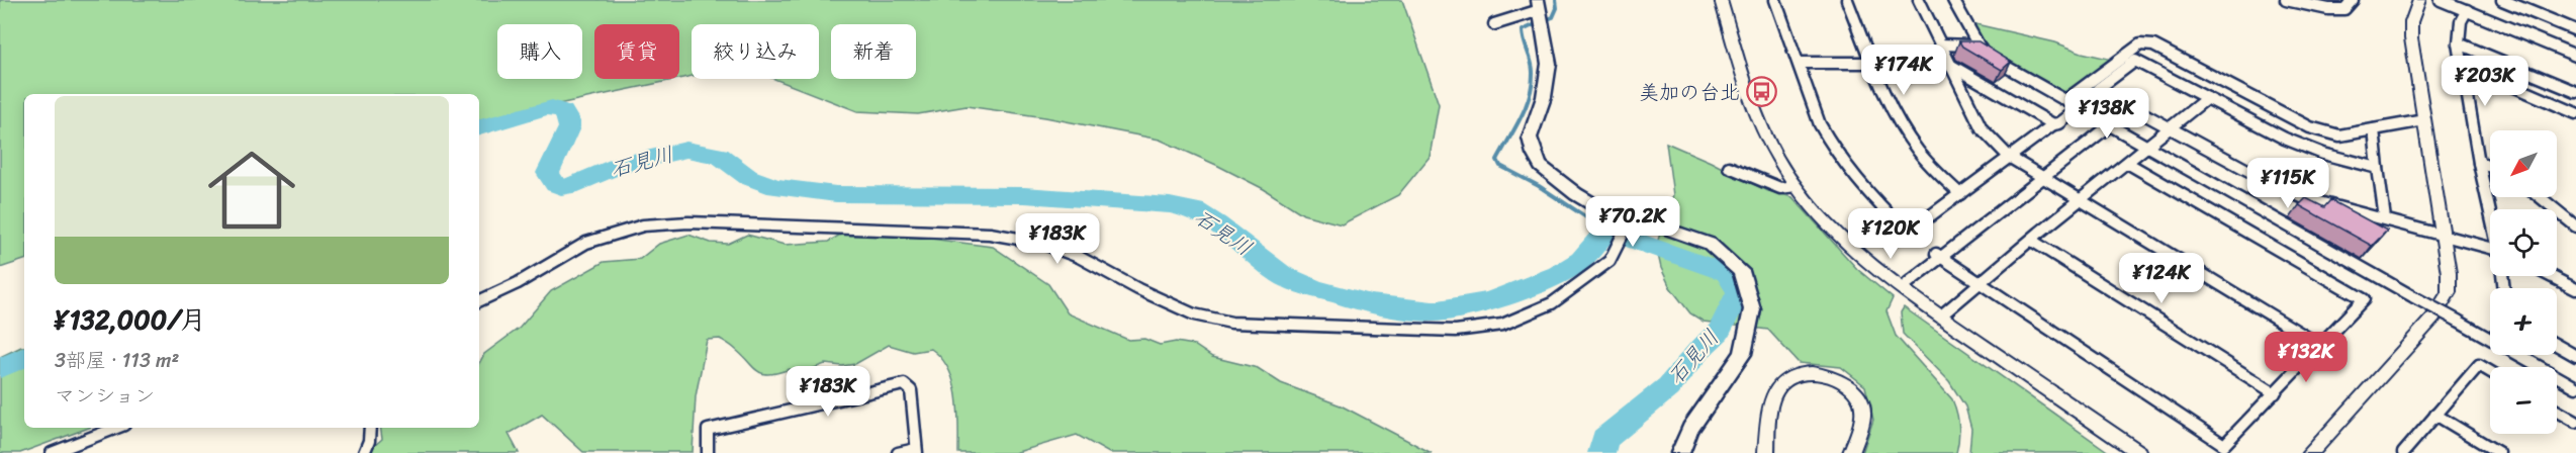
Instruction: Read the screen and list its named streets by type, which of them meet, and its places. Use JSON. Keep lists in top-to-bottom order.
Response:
{
  "water": ["石見川"],
  "places": {
    "bus stop": ["美加の台北"]
  },
  "north": "bottom left",
  "page": {
    "chip": [
      "購入",
      "賃貸",
      "絞り込み",
      "新着"
    ],
    "price": [
      "¥174K",
      "¥203K",
      "¥138K",
      "¥115K",
      "¥70.2K",
      "¥120K",
      "¥183K",
      "¥124K",
      "¥132K",
      "¥183K"
    ],
    "list": [
      {
        "name": "¥132,000/月",
        "note": "3部屋 · 113 m² · マンション"
      }
    ],
    "map_buttons": ["+", "−"]
  }
}
